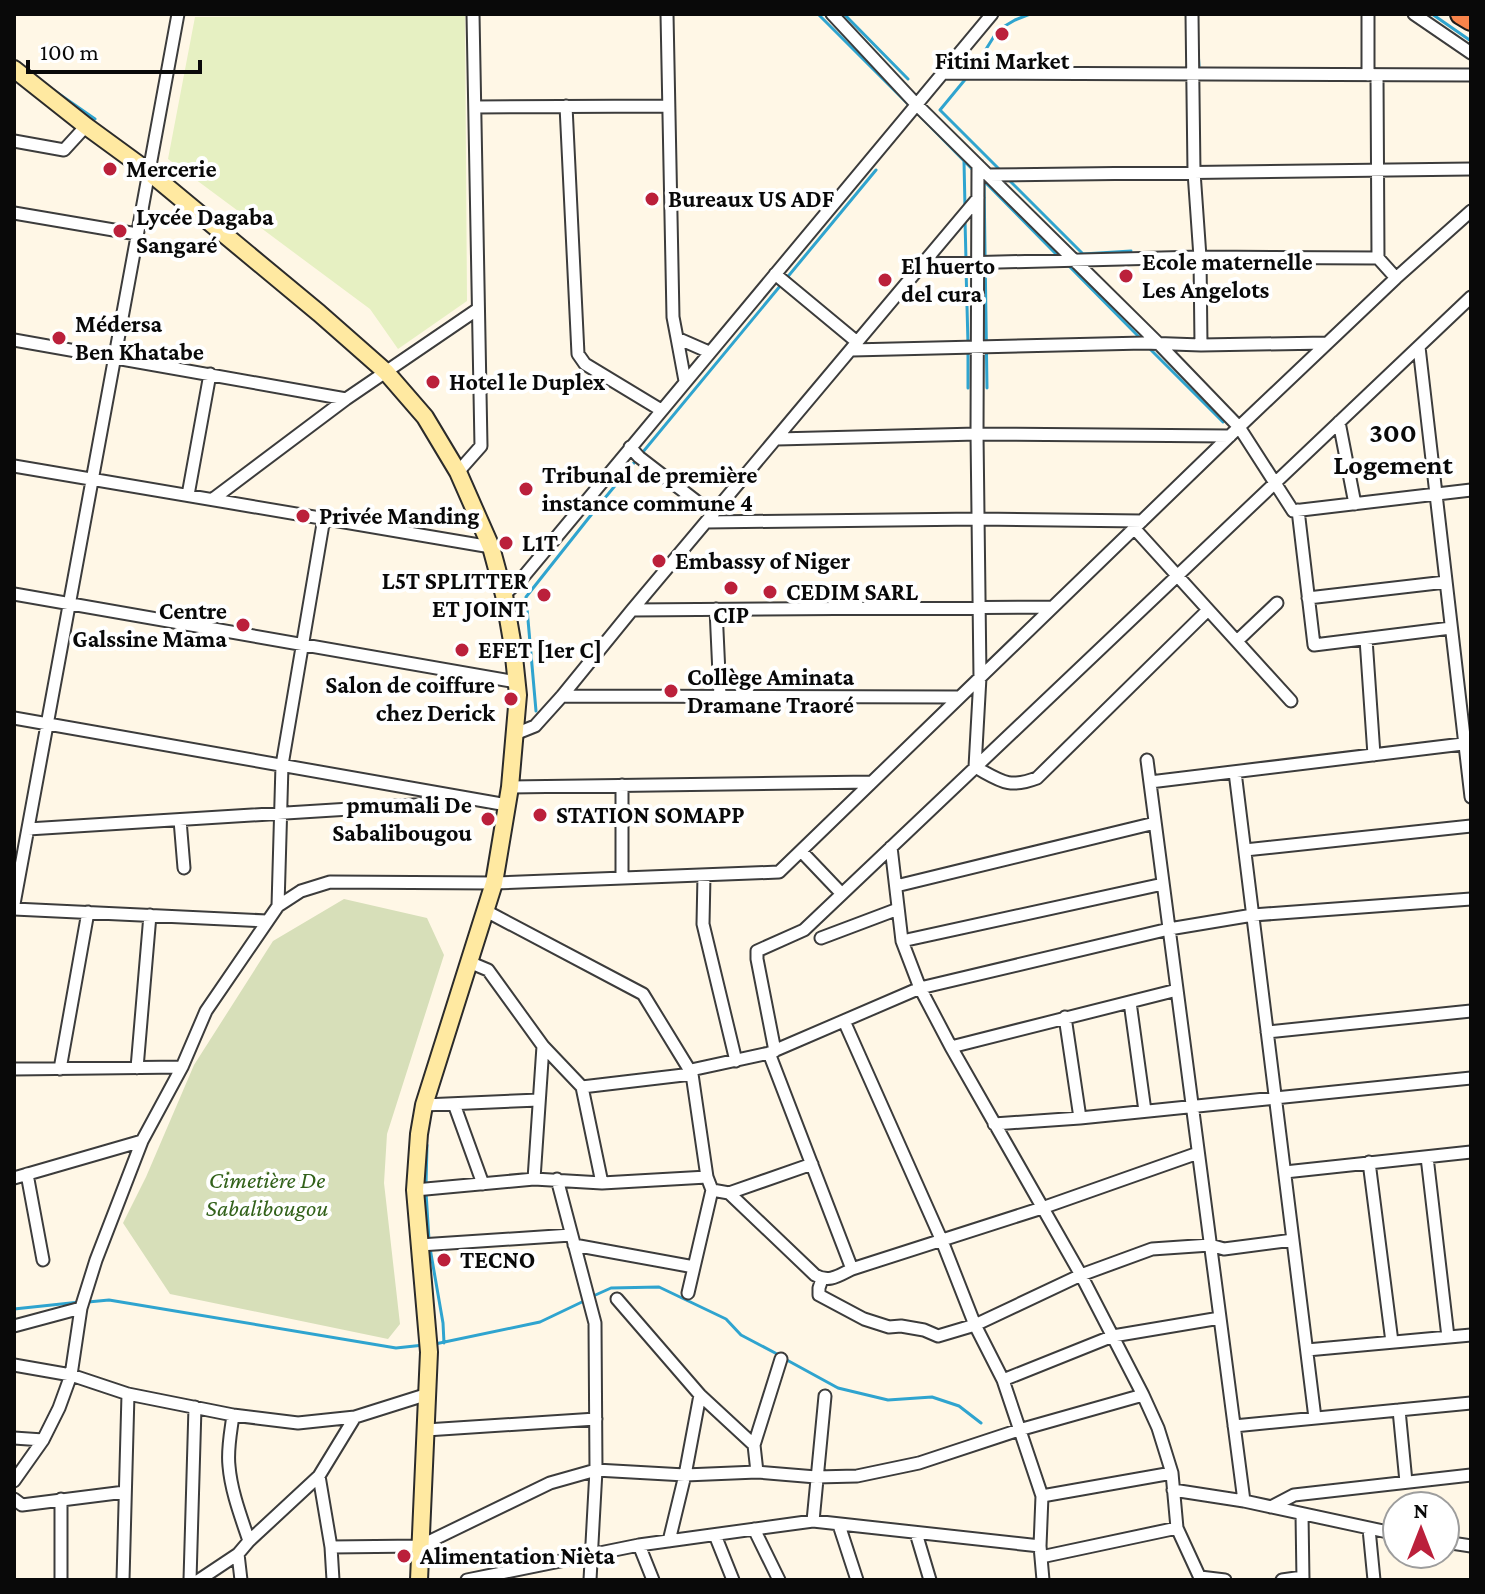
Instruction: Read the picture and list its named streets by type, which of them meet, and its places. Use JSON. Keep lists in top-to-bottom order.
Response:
{
  "districts": ["300 Logement"],
  "parks": ["Cimetière De Sabalibougou"],
  "places": [
    "Fitini Market",
    "Mercerie",
    "Bureaux US ADF",
    "Lycée Dagaba Sangaré",
    "Ecole maternelle Les Angelots",
    "El huerto del cura",
    "Médersa Ben Khatabe",
    "Hotel le Duplex",
    "Tribunal de première instance commune 4",
    "Privée Manding",
    "L1T",
    "Embassy of Niger",
    "CIP",
    "CEDIM SARL",
    "L5T SPLITTER ET JOINT",
    "Centre Galssine Mama",
    "EFET [1er C]",
    "Collège Aminata Dramane Traoré",
    "Salon de coiffure chez Derick",
    "STATION SOMAPP",
    "pmumali De Sabalibougou",
    "TECNO",
    "Alimentation Nièta"
  ],
  "scale_bar": "100 m",
  "north": "top"
}
